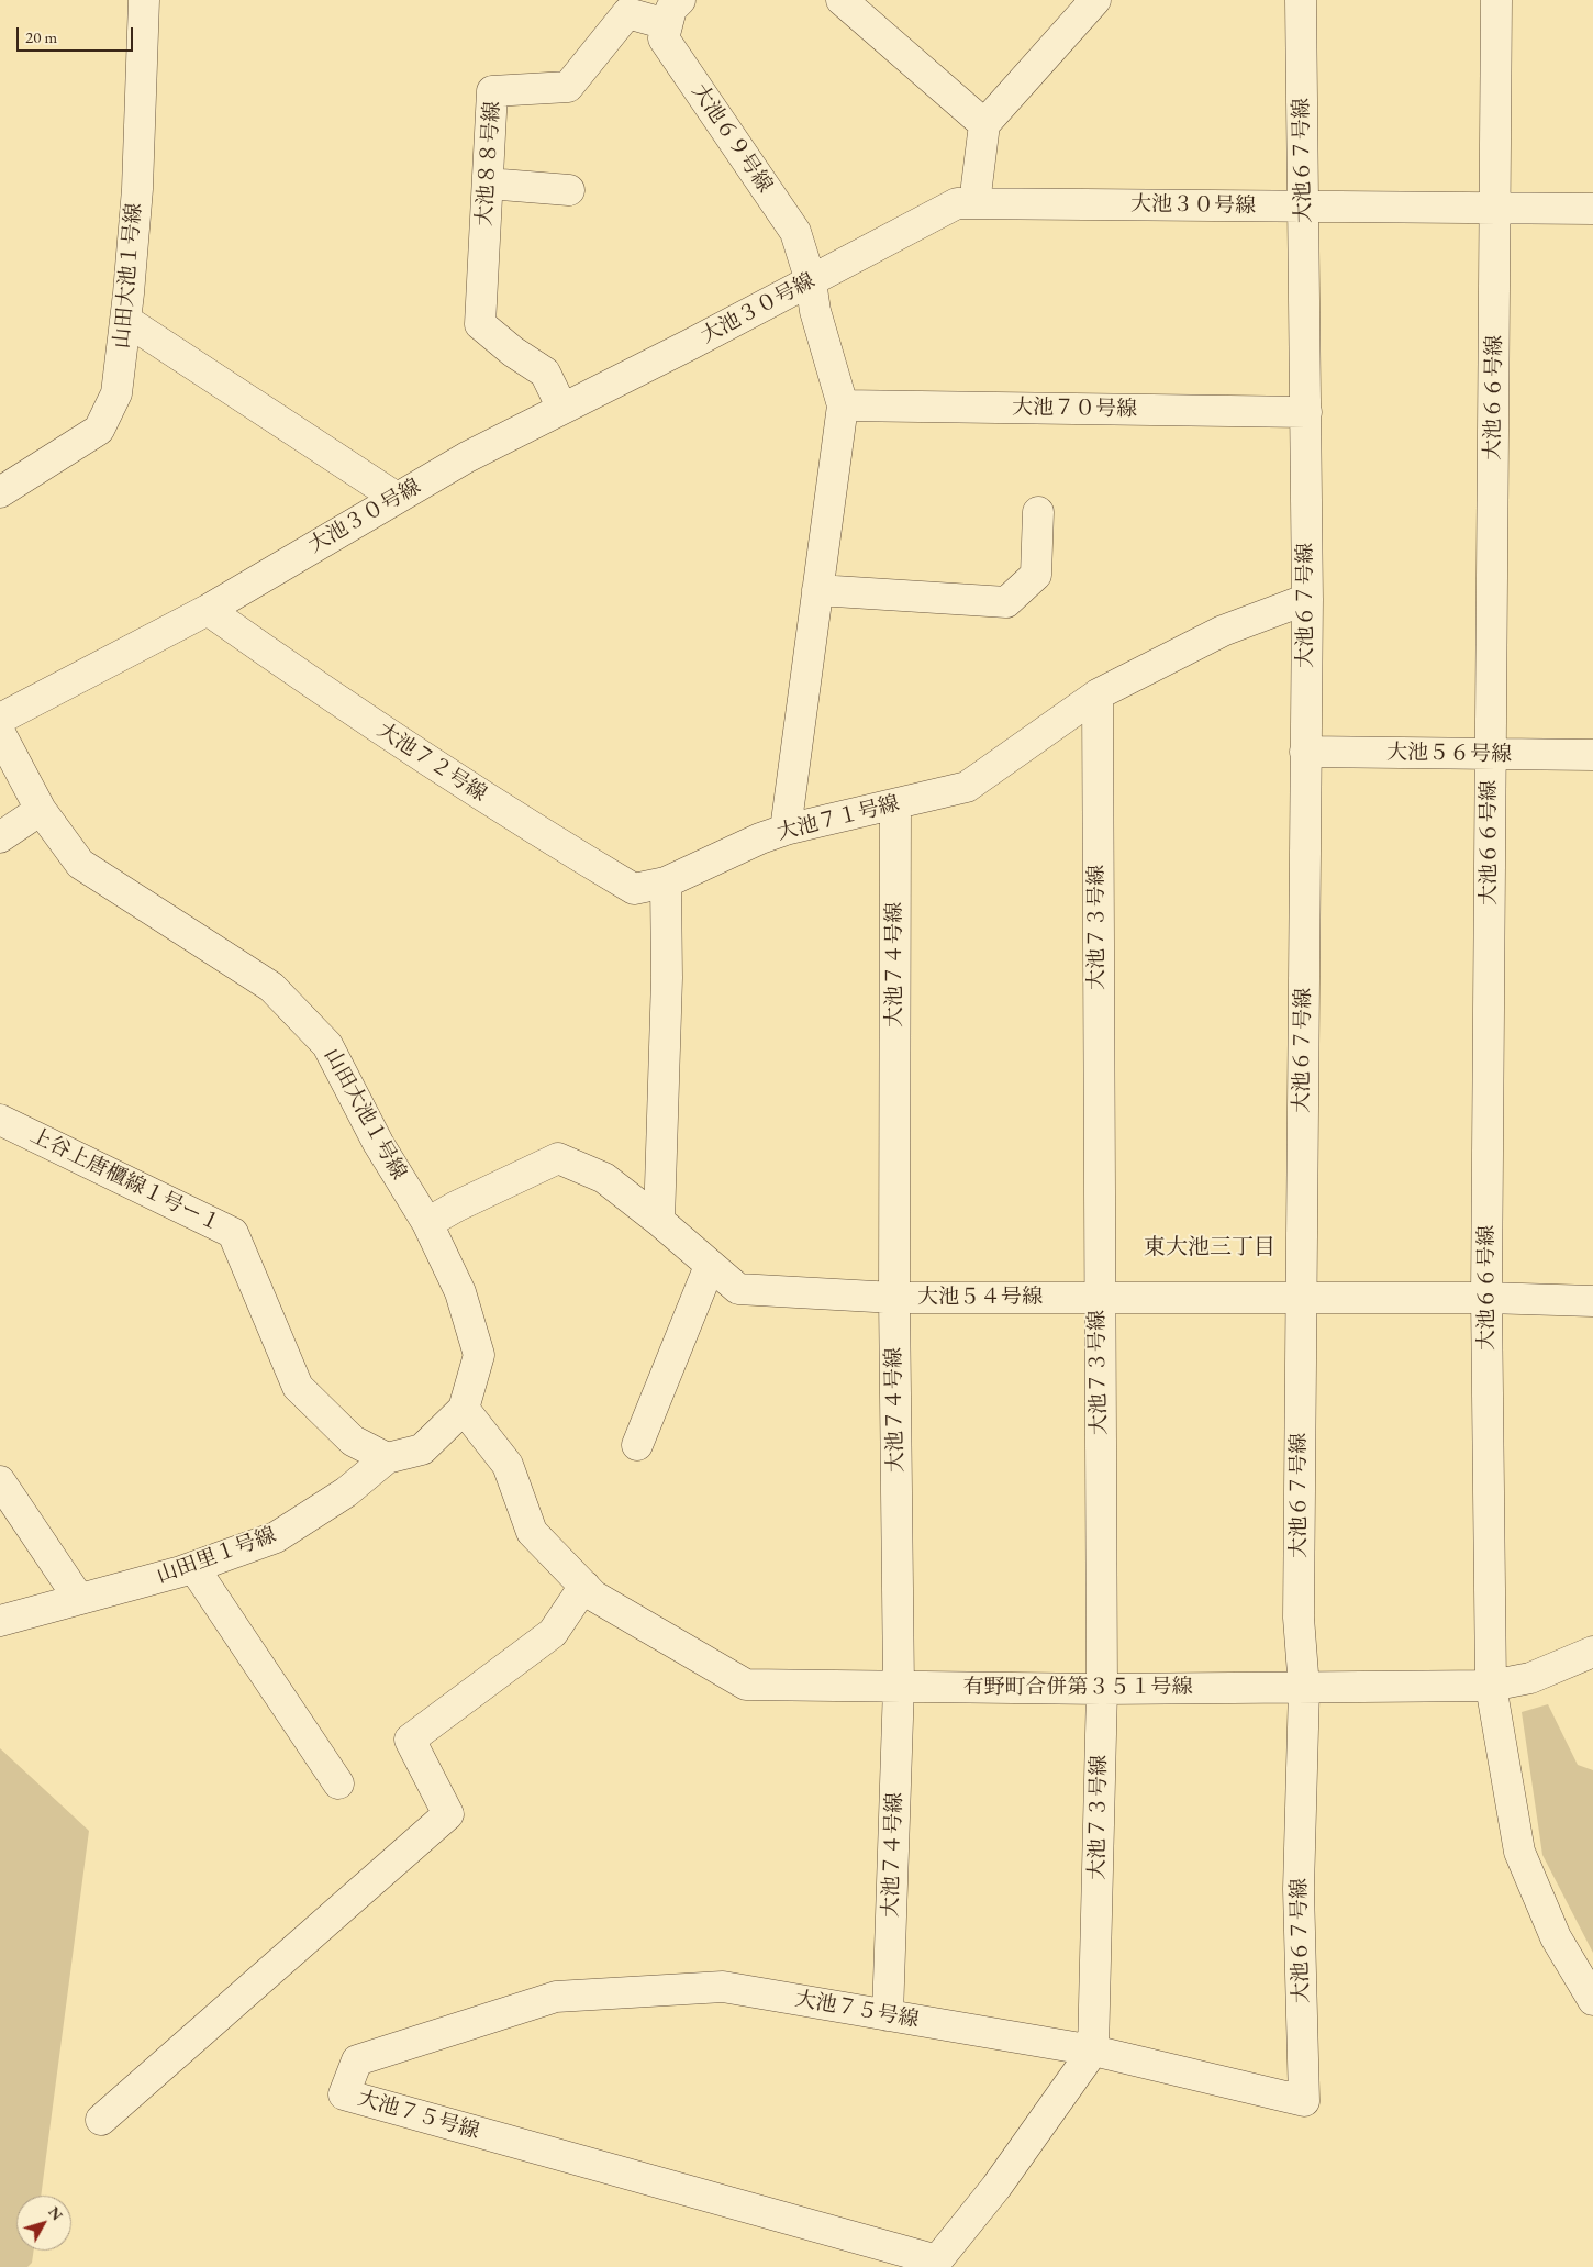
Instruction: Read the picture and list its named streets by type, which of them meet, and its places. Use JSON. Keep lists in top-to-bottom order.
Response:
{
  "streets": {
    "street": [
      "大池６９号線",
      "大池６７号線",
      "大池８８号線",
      "大池３０号線",
      "山田大池１号線",
      "大池６６号線",
      "大池７０号線",
      "大池５６号線",
      "大池７２号線",
      "大池７１号線",
      "大池７３号線",
      "大池７４号線",
      "上谷上唐櫃線１号ー１",
      "大池５４号線",
      "山田里１号線",
      "有野町合併第３５１号線",
      "大池７５号線"
    ]
  },
  "crossings": [
    ["大池６９号線", "大池８８号線"],
    ["大池６９号線", "大池３０号線"],
    ["大池６７号線", "大池３０号線"],
    ["大池６７号線", "大池７０号線"],
    ["大池６７号線", "大池５６号線"],
    ["大池６７号線", "大池７１号線"],
    ["大池６７号線", "大池５４号線"],
    ["大池６７号線", "有野町合併第３５１号線"],
    ["大池６７号線", "大池７５号線"],
    ["大池８８号線", "大池３０号線"],
    ["大池３０号線", "大池６６号線"],
    ["大池３０号線", "大池７２号線"],
    ["山田大池１号線", "大池５４号線"],
    ["山田大池１号線", "山田里１号線"],
    ["大池６６号線", "大池５６号線"],
    ["大池６６号線", "大池５４号線"],
    ["大池６６号線", "有野町合併第３５１号線"],
    ["大池７２号線", "大池７１号線"],
    ["大池７１号線", "大池７３号線"],
    ["大池７１号線", "大池７４号線"],
    ["大池７３号線", "大池５４号線"],
    ["大池７３号線", "有野町合併第３５１号線"],
    ["大池７３号線", "大池７５号線"],
    ["大池７４号線", "大池５４号線"],
    ["大池７４号線", "有野町合併第３５１号線"],
    ["大池７４号線", "大池７５号線"],
    ["上谷上唐櫃線１号ー１", "山田里１号線"]
  ],
  "districts": ["東大池三丁目"],
  "scale_bar": "20 m",
  "north": "top right"
}
